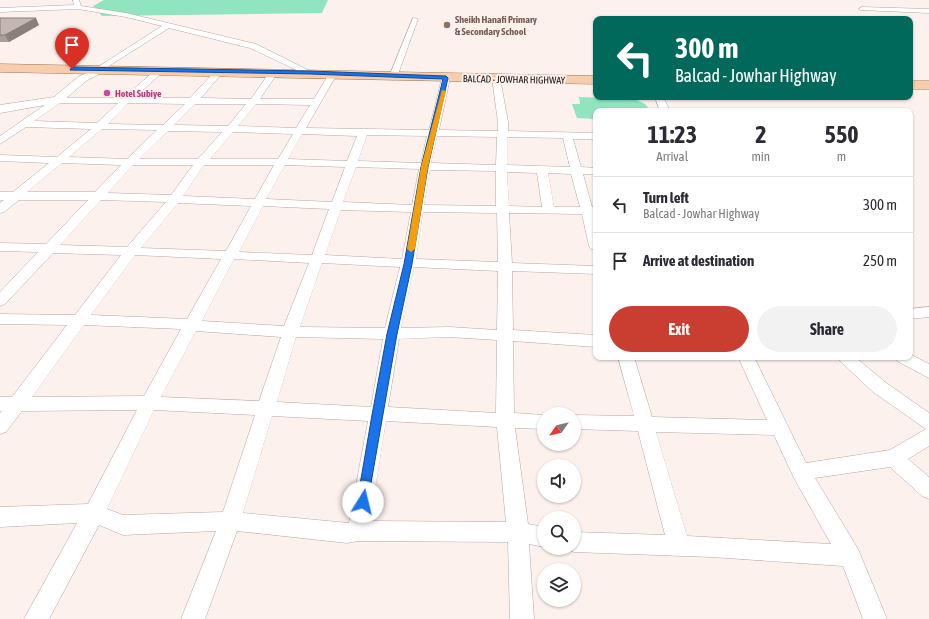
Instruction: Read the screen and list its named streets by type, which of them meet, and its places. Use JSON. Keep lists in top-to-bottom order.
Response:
{
  "streets": {
    "main road": ["BALCAD - JOWHAR HIGHWAY"]
  },
  "places": ["Sheikh Hanafi Primary & Secondary School", "Hotel Subiye"],
  "north": "bottom left",
  "page": {
    "turn": ["300 m", "Balcad - Jowhar Highway"],
    "eta": [
      "11:23",
      "Arrival",
      "2",
      "min",
      "550",
      "m"
    ],
    "list": [
      {
        "name": "Turn left",
        "note": "Balcad - Jowhar Highway",
        "value": "300 m"
      },
      {
        "name": "Arrive at destination",
        "value": "250 m"
      }
    ],
    "buttons": ["Exit", "Share"]
  }
}
